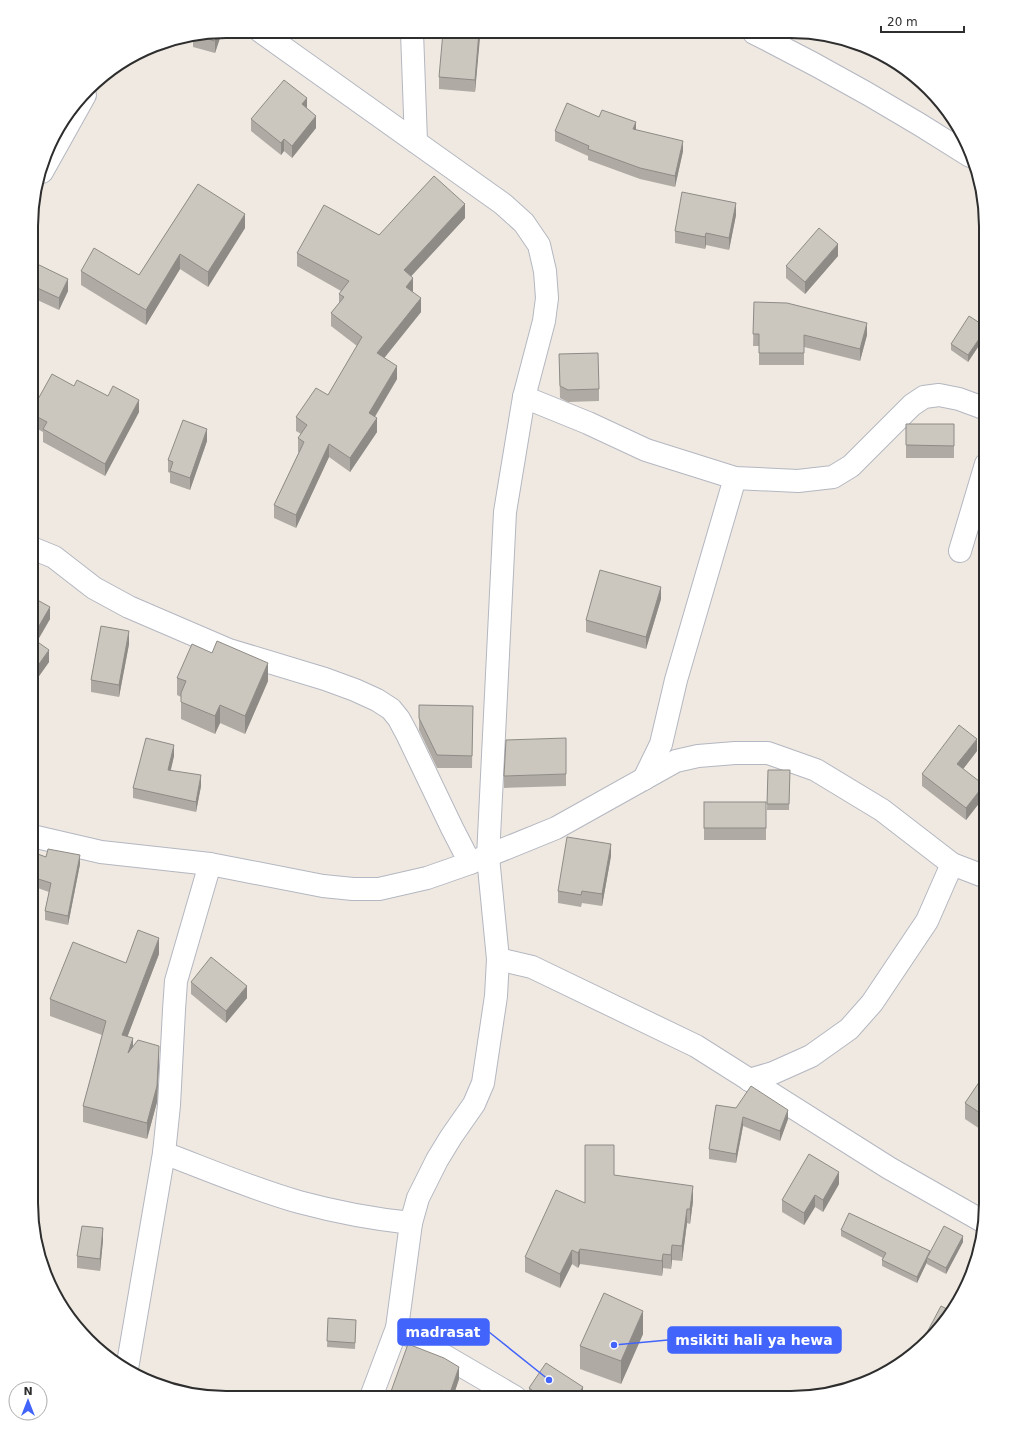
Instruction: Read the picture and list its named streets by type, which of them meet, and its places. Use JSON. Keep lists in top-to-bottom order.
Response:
{
  "places": ["msikiti hali ya hewa", "madrasat"],
  "scale_bar": "20 m",
  "north": "top"
}
